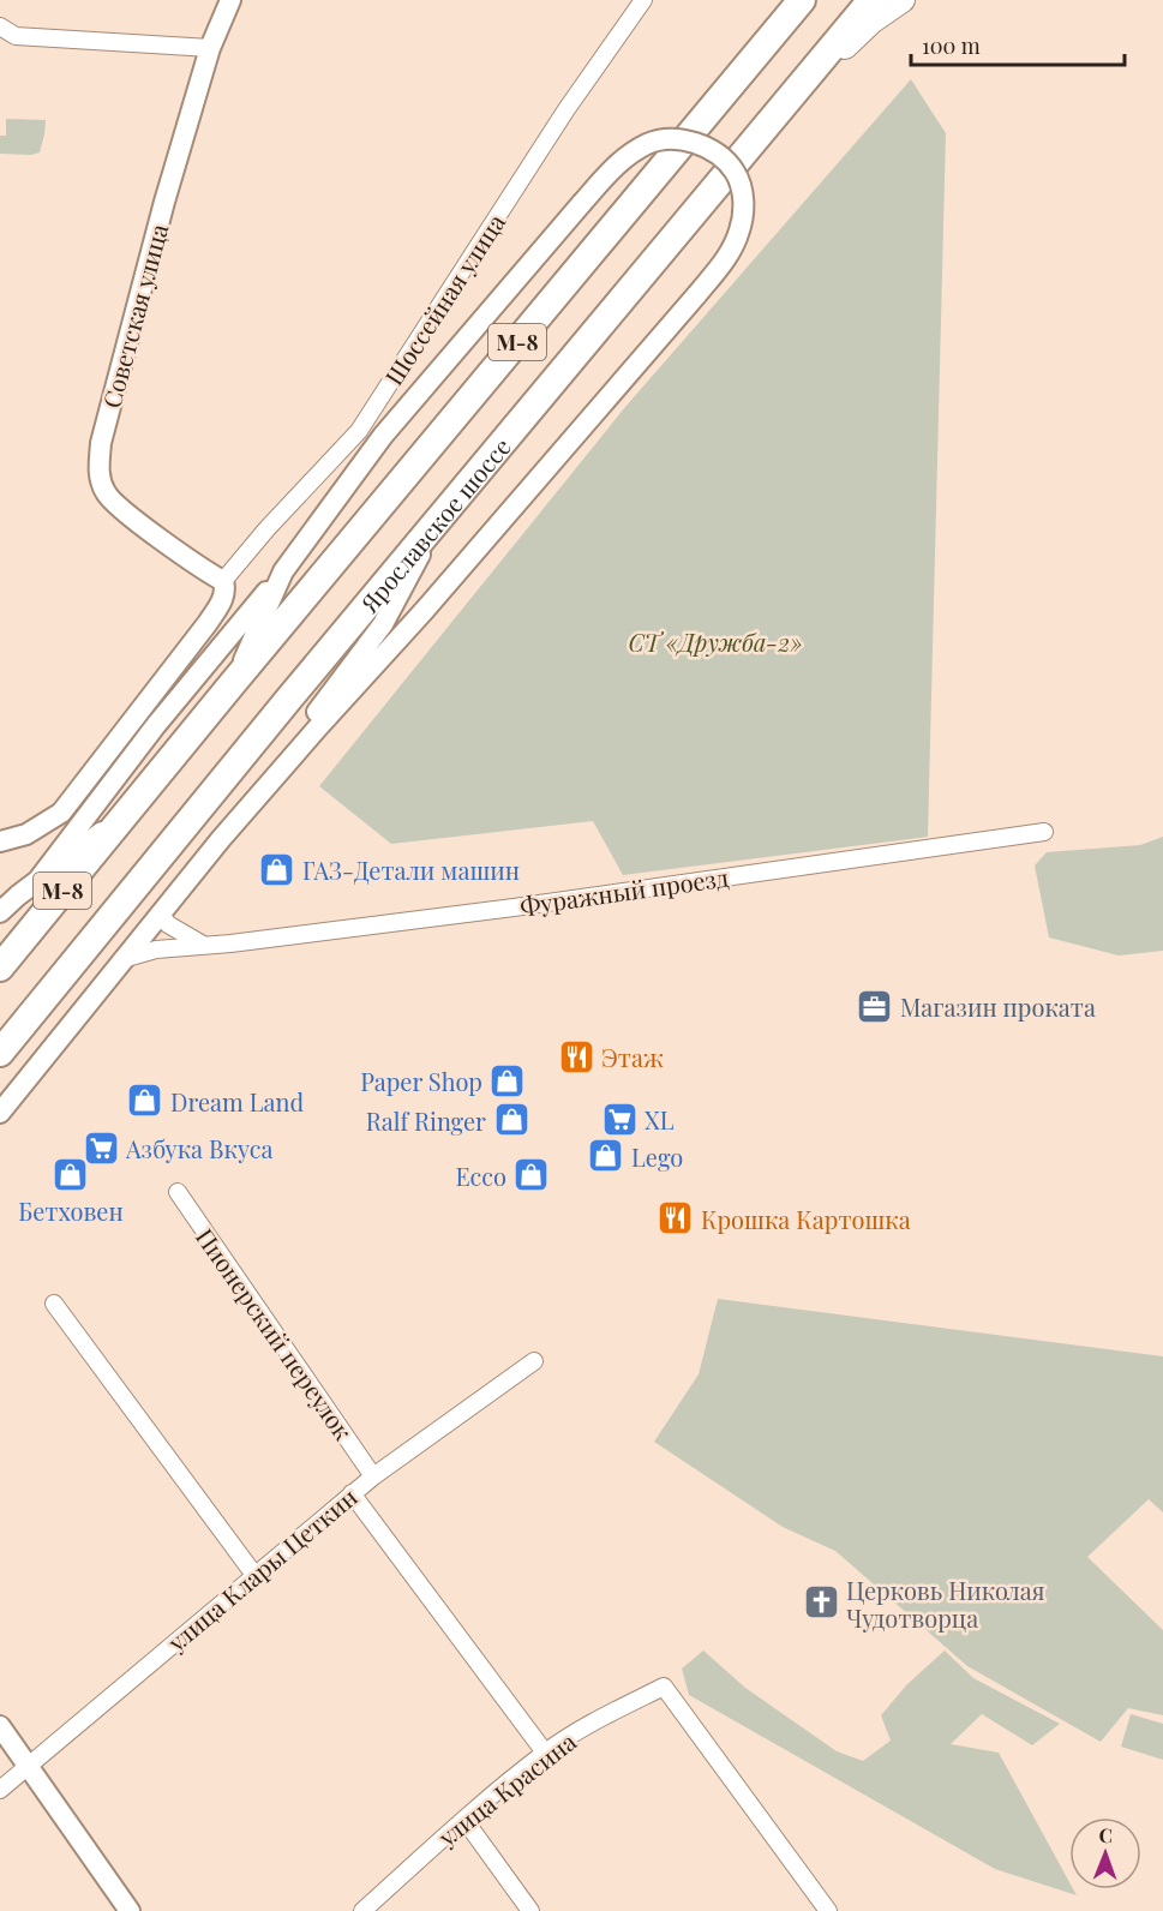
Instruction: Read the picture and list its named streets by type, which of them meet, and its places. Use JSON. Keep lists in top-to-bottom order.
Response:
{
  "streets": {
    "highway": ["М-8", "Ярославское шоссе"],
    "street": [
      "Шоссейная улица",
      "Советская улица",
      "Фуражный проезд",
      "Пионерский переулок",
      "улица Клары Цеткин",
      "улица Красина"
    ]
  },
  "crossings": [
    ["Шоссейная улица", "Советская улица"],
    ["Пионерский переулок", "улица Клары Цеткин"]
  ],
  "parks": ["СТ «Дружба-2»"],
  "places": {
    "shop": [
      "ГАЗ-Детали машин",
      "Paper Shop",
      "Dream Land",
      "Ralf Ringer",
      "Lego",
      "Бетховен",
      "Ecco"
    ],
    "office": ["Магазин проката"],
    "restaurant": ["Этаж", "Крошка Картошка"],
    "supermarket": ["XL", "Азбука Вкуса"],
    "church": ["Церковь Николая Чудотворца"]
  },
  "scale_bar": "100 m",
  "north": "top"
}
